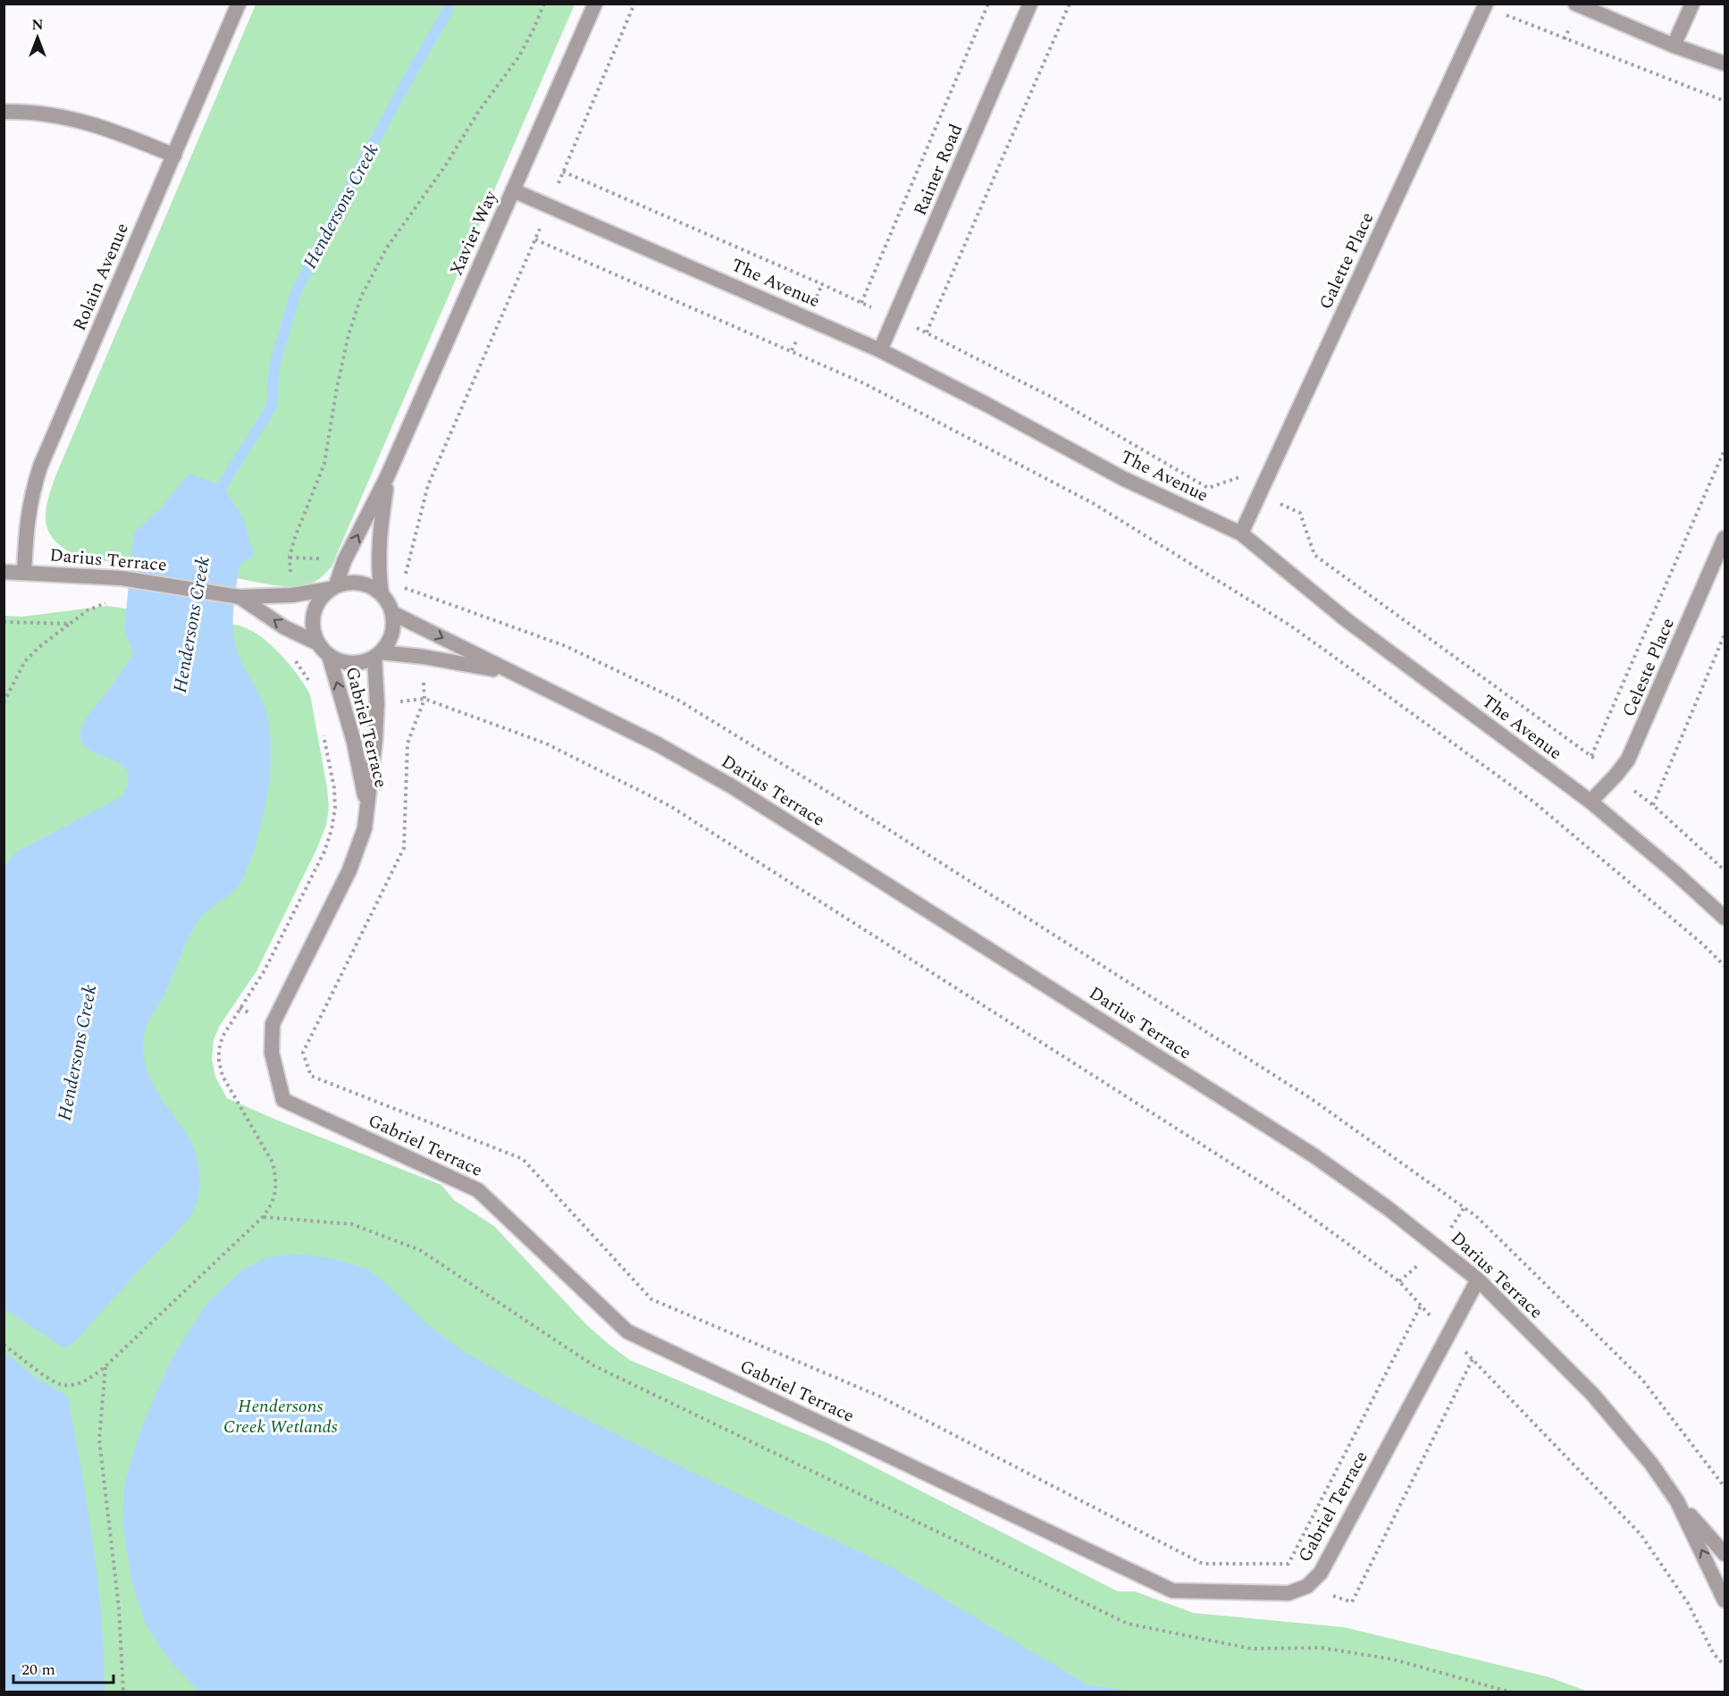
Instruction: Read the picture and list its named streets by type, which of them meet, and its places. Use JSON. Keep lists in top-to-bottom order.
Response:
{
  "streets": {
    "street": [
      "Rainer Road",
      "Xavier Way",
      "Galette Place",
      "Rolain Avenue",
      "The Avenue",
      "Darius Terrace",
      "Celeste Place",
      "Gabriel Terrace"
    ]
  },
  "crossings": [
    ["Rainer Road", "The Avenue"],
    ["Xavier Way", "The Avenue"],
    ["Xavier Way", "Darius Terrace"],
    ["Xavier Way", "Gabriel Terrace"],
    ["Galette Place", "The Avenue"],
    ["Rolain Avenue", "Darius Terrace"],
    ["The Avenue", "Celeste Place"],
    ["Darius Terrace", "Gabriel Terrace"]
  ],
  "water": ["Hendersons Creek"],
  "parks": ["Hendersons Creek Wetlands"],
  "scale_bar": "20 m",
  "north": "top"
}
